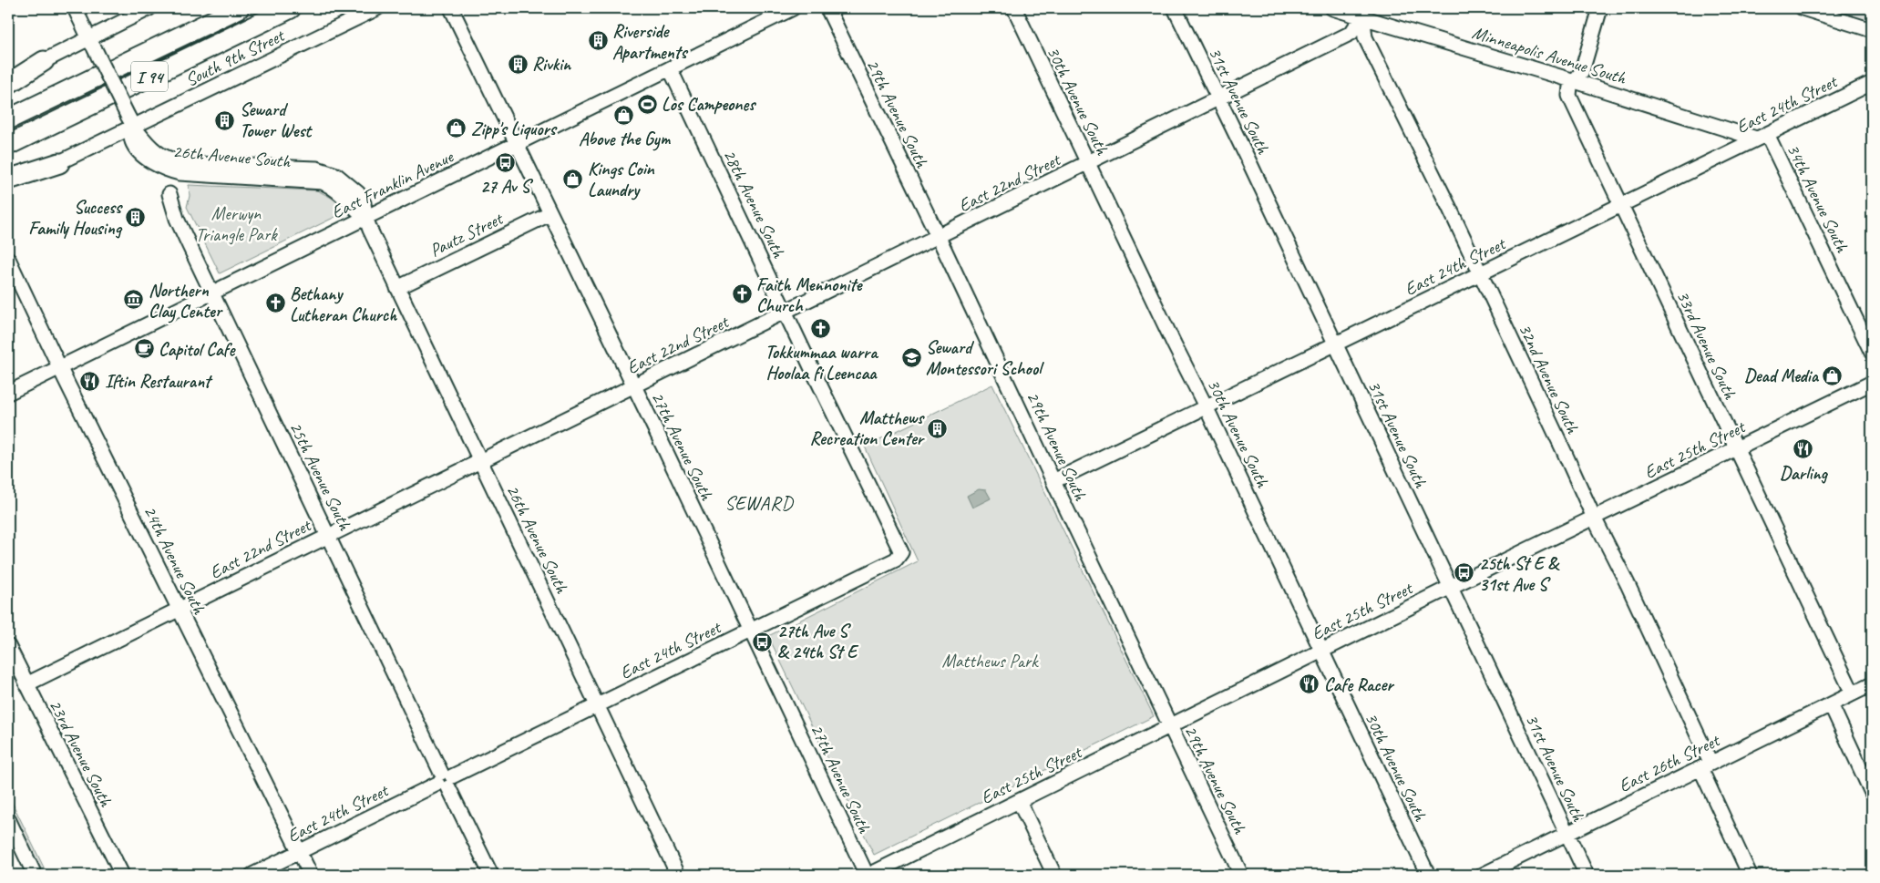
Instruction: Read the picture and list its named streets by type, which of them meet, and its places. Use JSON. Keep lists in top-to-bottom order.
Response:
{
  "streets": {
    "highway": ["I 94"],
    "street": [
      "Minneapolis Avenue South",
      "South 9th Street",
      "30th Avenue South",
      "31st Avenue South",
      "East 24th Street",
      "29th Avenue South",
      "26th Avenue South",
      "East 22nd Street",
      "East Franklin Avenue",
      "34th Avenue South",
      "28th Avenue South",
      "Pautz Street",
      "33rd Avenue South",
      "32nd Avenue South",
      "27th Avenue South",
      "East 25th Street",
      "25th Avenue South",
      "24th Avenue South",
      "23rd Avenue South",
      "East 26th Street"
    ]
  },
  "crossings": [
    ["Minneapolis Avenue South", "East 24th Street"],
    ["Minneapolis Avenue South", "East 22nd Street"],
    ["Minneapolis Avenue South", "34th Avenue South"],
    ["Minneapolis Avenue South", "33rd Avenue South"],
    ["Minneapolis Avenue South", "32nd Avenue South"],
    ["South 9th Street", "26th Avenue South"],
    ["30th Avenue South", "East 24th Street"],
    ["30th Avenue South", "East 22nd Street"],
    ["30th Avenue South", "East 25th Street"],
    ["31st Avenue South", "East 24th Street"],
    ["31st Avenue South", "East 22nd Street"],
    ["31st Avenue South", "East 25th Street"],
    ["31st Avenue South", "East 26th Street"],
    ["East 24th Street", "29th Avenue South"],
    ["East 24th Street", "26th Avenue South"],
    ["East 24th Street", "34th Avenue South"],
    ["East 24th Street", "28th Avenue South"],
    ["East 24th Street", "33rd Avenue South"],
    ["East 24th Street", "32nd Avenue South"],
    ["East 24th Street", "27th Avenue South"],
    ["East 24th Street", "25th Avenue South"],
    ["East 24th Street", "24th Avenue South"],
    ["29th Avenue South", "East 22nd Street"],
    ["29th Avenue South", "East 25th Street"],
    ["26th Avenue South", "East 22nd Street"],
    ["26th Avenue South", "East Franklin Avenue"],
    ["26th Avenue South", "Pautz Street"],
    ["East 22nd Street", "28th Avenue South"],
    ["East 22nd Street", "32nd Avenue South"],
    ["East 22nd Street", "27th Avenue South"],
    ["East 22nd Street", "25th Avenue South"],
    ["East 22nd Street", "24th Avenue South"],
    ["East 22nd Street", "23rd Avenue South"],
    ["East Franklin Avenue", "28th Avenue South"],
    ["East Franklin Avenue", "27th Avenue South"],
    ["East Franklin Avenue", "25th Avenue South"],
    ["East Franklin Avenue", "24th Avenue South"],
    ["Pautz Street", "27th Avenue South"],
    ["33rd Avenue South", "East 25th Street"],
    ["33rd Avenue South", "East 26th Street"],
    ["32nd Avenue South", "East 25th Street"],
    ["32nd Avenue South", "East 26th Street"],
    ["27th Avenue South", "East 25th Street"]
  ],
  "districts": ["SEWARD"],
  "parks": ["Merwyn Triangle Park", "Matthews Park"],
  "places": {
    "building": [
      "Riverside Apartments",
      "Rivkin",
      "Seward Tower West",
      "Success Family Housing",
      "Matthews Recreation Center"
    ],
    "sports": ["Los Campeones"],
    "shop": [
      "Above the Gym",
      "Zipp's Liquors",
      "Kings Coin Laundry",
      "Dead Media"
    ],
    "bus stop": ["27 Av S", "25th St E & 31st Ave S", "27th Ave S & 24th St E"],
    "church": ["Faith Mennonite Church", "Bethany Lutheran Church", "Tokkummaa warra Hoolaa fi Leencaa"],
    "museum": ["Northern Clay Center"],
    "cafe": ["Capitol Cafe"],
    "school or university": ["Seward Montessori School"],
    "restaurant": ["Iftin Restaurant", "Darling", "Cafe Racer"]
  }
}
